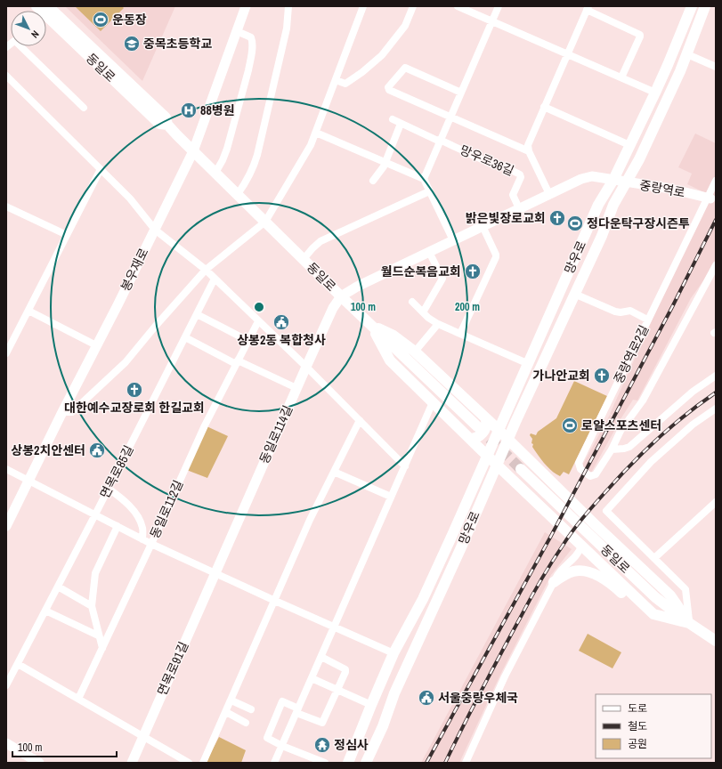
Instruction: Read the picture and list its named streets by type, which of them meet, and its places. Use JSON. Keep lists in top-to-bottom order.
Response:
{
  "streets": {
    "main road": ["동일로", "망우로"],
    "street": [
      "망우로36길",
      "중랑역로",
      "봉우재로",
      "중랑역로2길",
      "동일로114길",
      "면목로85길",
      "동일로112길",
      "면목로91길"
    ]
  },
  "crossings": [
    ["동일로", "봉우재로"],
    ["동일로", "동일로114길"],
    ["중랑역로", "망우로"],
    ["중랑역로", "중랑역로2길"],
    ["망우로", "중랑역로2길"],
    ["동일로114길", "면목로91길"]
  ],
  "places": {
    "sports": ["운동장", "정다운탁구장시즌투", "로얄스포츠센터"],
    "school or university": ["중목초등학교"],
    "hospital": ["88병원"],
    "church": [
      "밝은빛장로교회",
      "월드순복음교회",
      "가나안교회",
      "대한예수교장로회 한길교회"
    ],
    "public building": ["상봉2동 복합청사", "상봉2치안센터", "서울중랑우체국"],
    "temple": ["정심사"]
  },
  "legend": ["도로", "철도", "공원"],
  "scale_bar": "100 m",
  "north": "bottom right",
  "rings": ["100 m", "200 m"]
}
